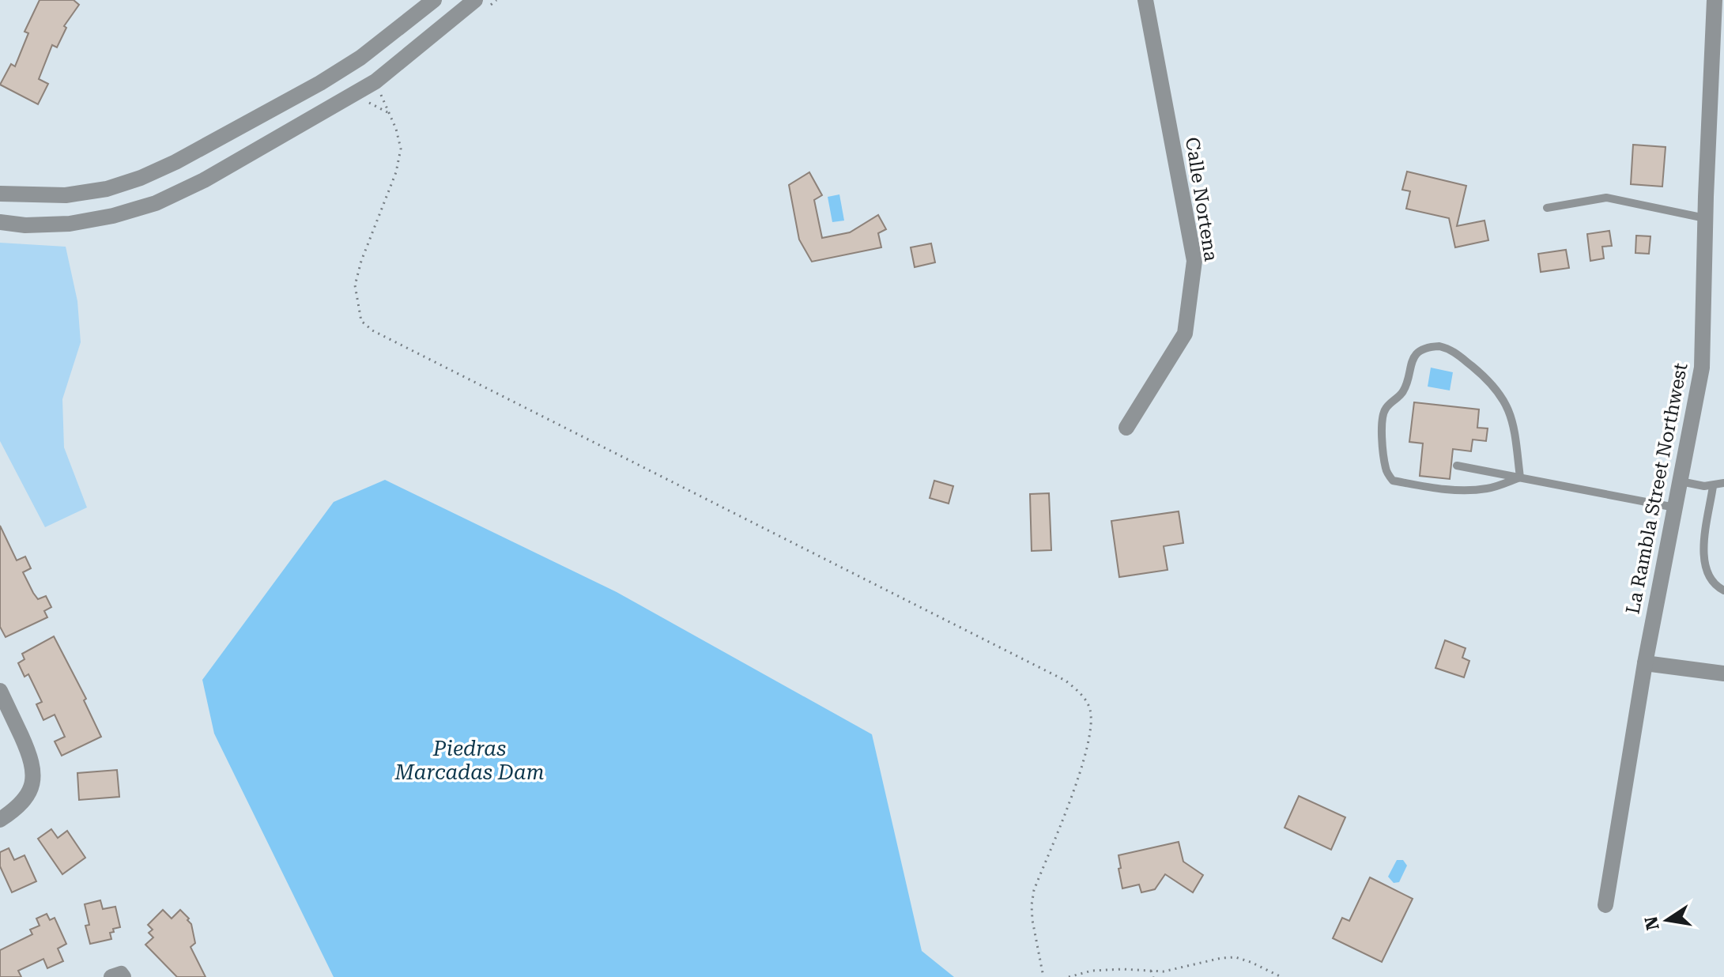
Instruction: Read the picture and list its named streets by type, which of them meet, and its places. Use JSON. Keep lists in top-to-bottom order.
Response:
{
  "streets": {
    "street": ["Calle Nortena", "La Rambla Street Northwest"]
  },
  "water": ["Piedras Marcadas Dam"],
  "north": "left"
}
